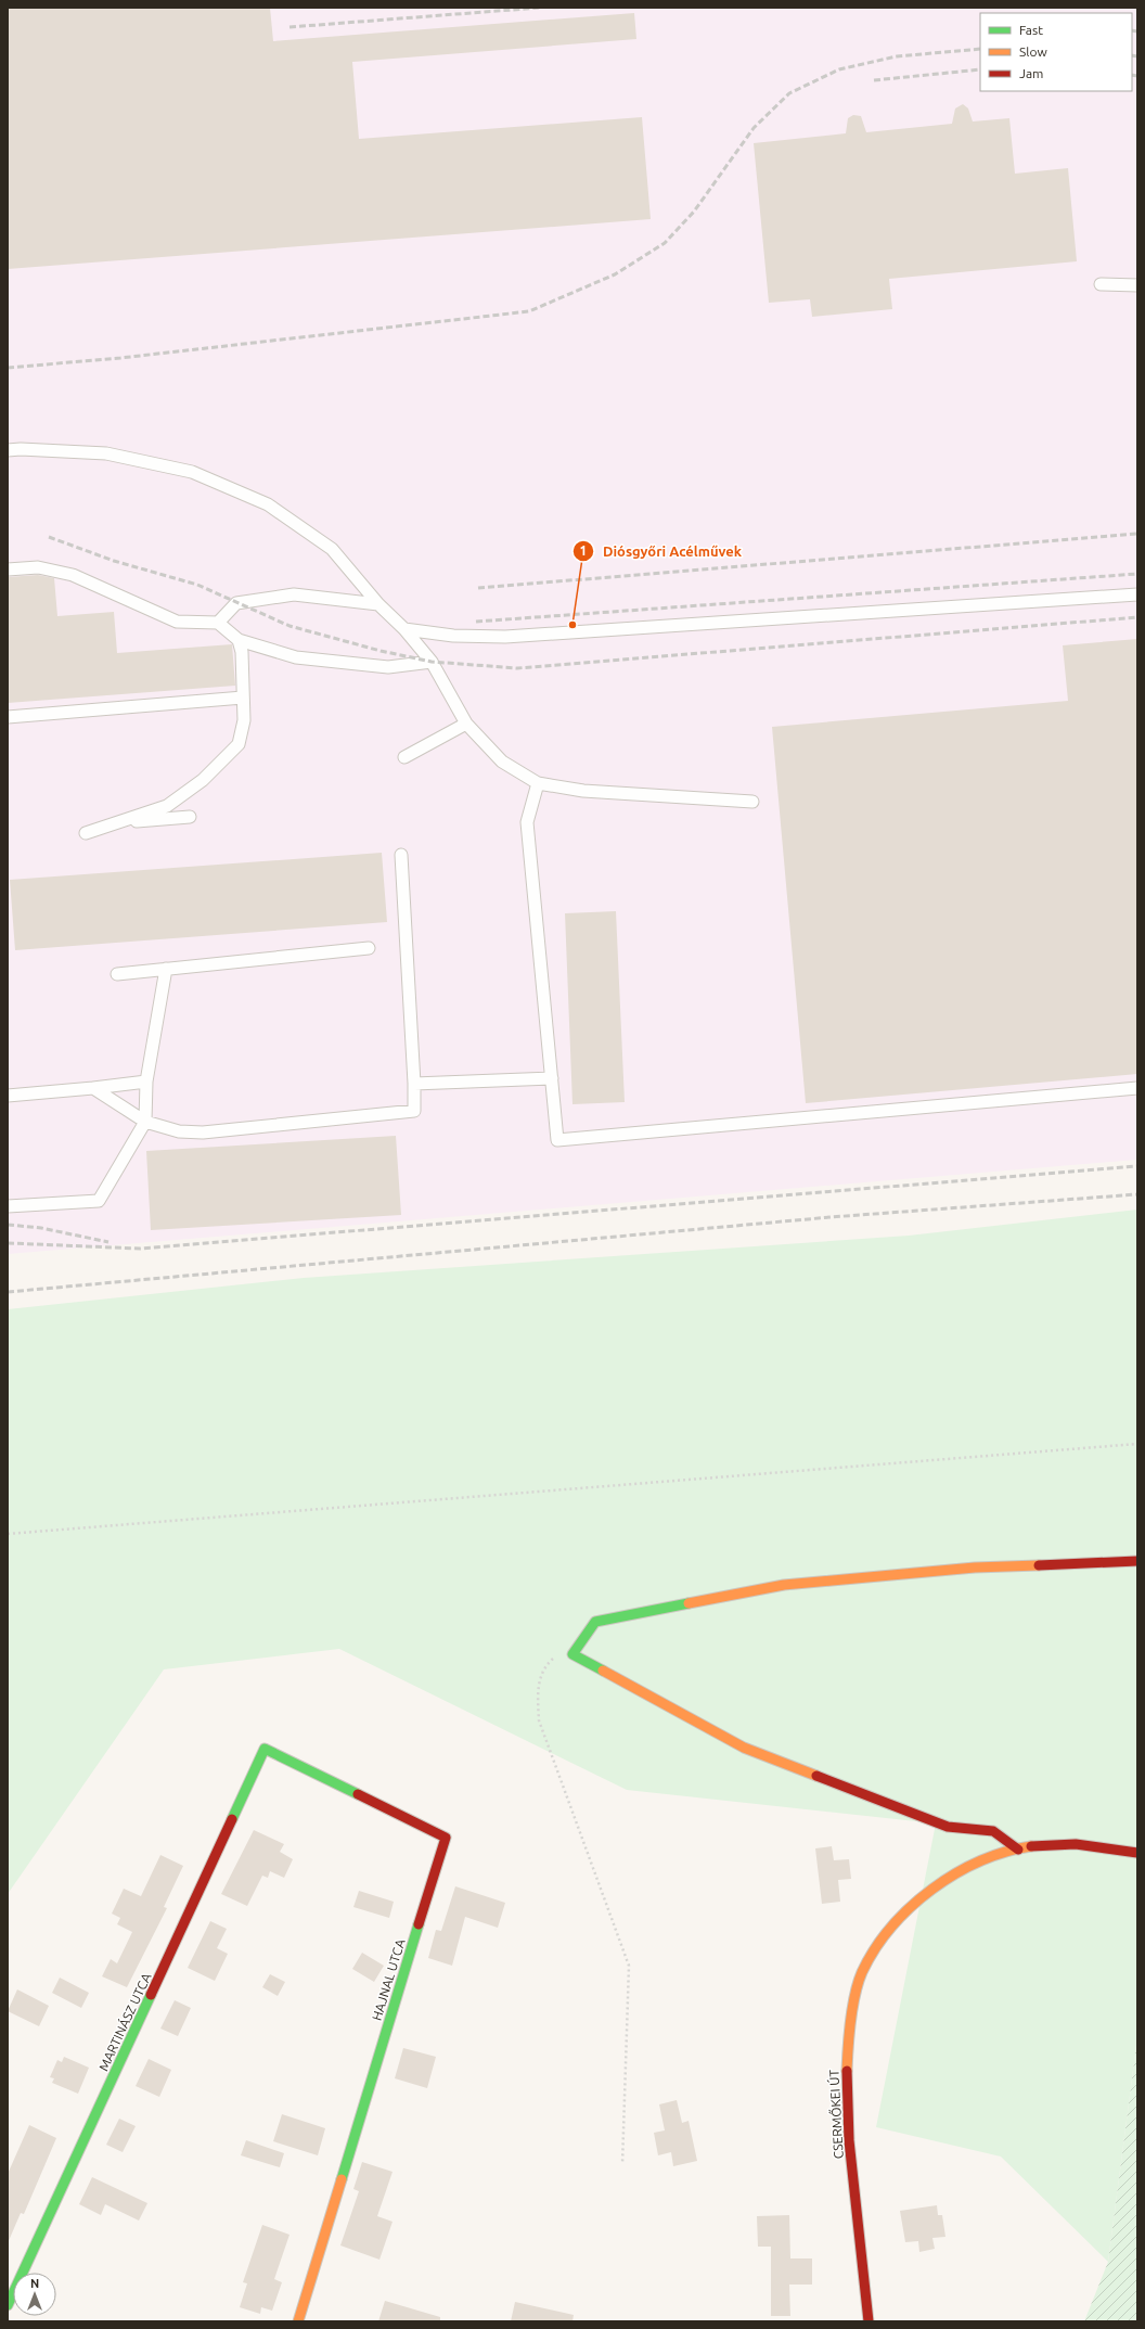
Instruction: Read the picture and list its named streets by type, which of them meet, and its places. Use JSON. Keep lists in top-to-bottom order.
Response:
{
  "streets": {
    "street": ["HAJNAL UTCA", "MARTINÁSZ UTCA", "CSERMŐKEI ÚT"]
  },
  "crossings": [
    ["HAJNAL UTCA", "MARTINÁSZ UTCA"]
  ],
  "places": ["Diósgyőri Acélművek"],
  "legend": ["Fast", "Slow", "Jam"],
  "north": "top"
}
